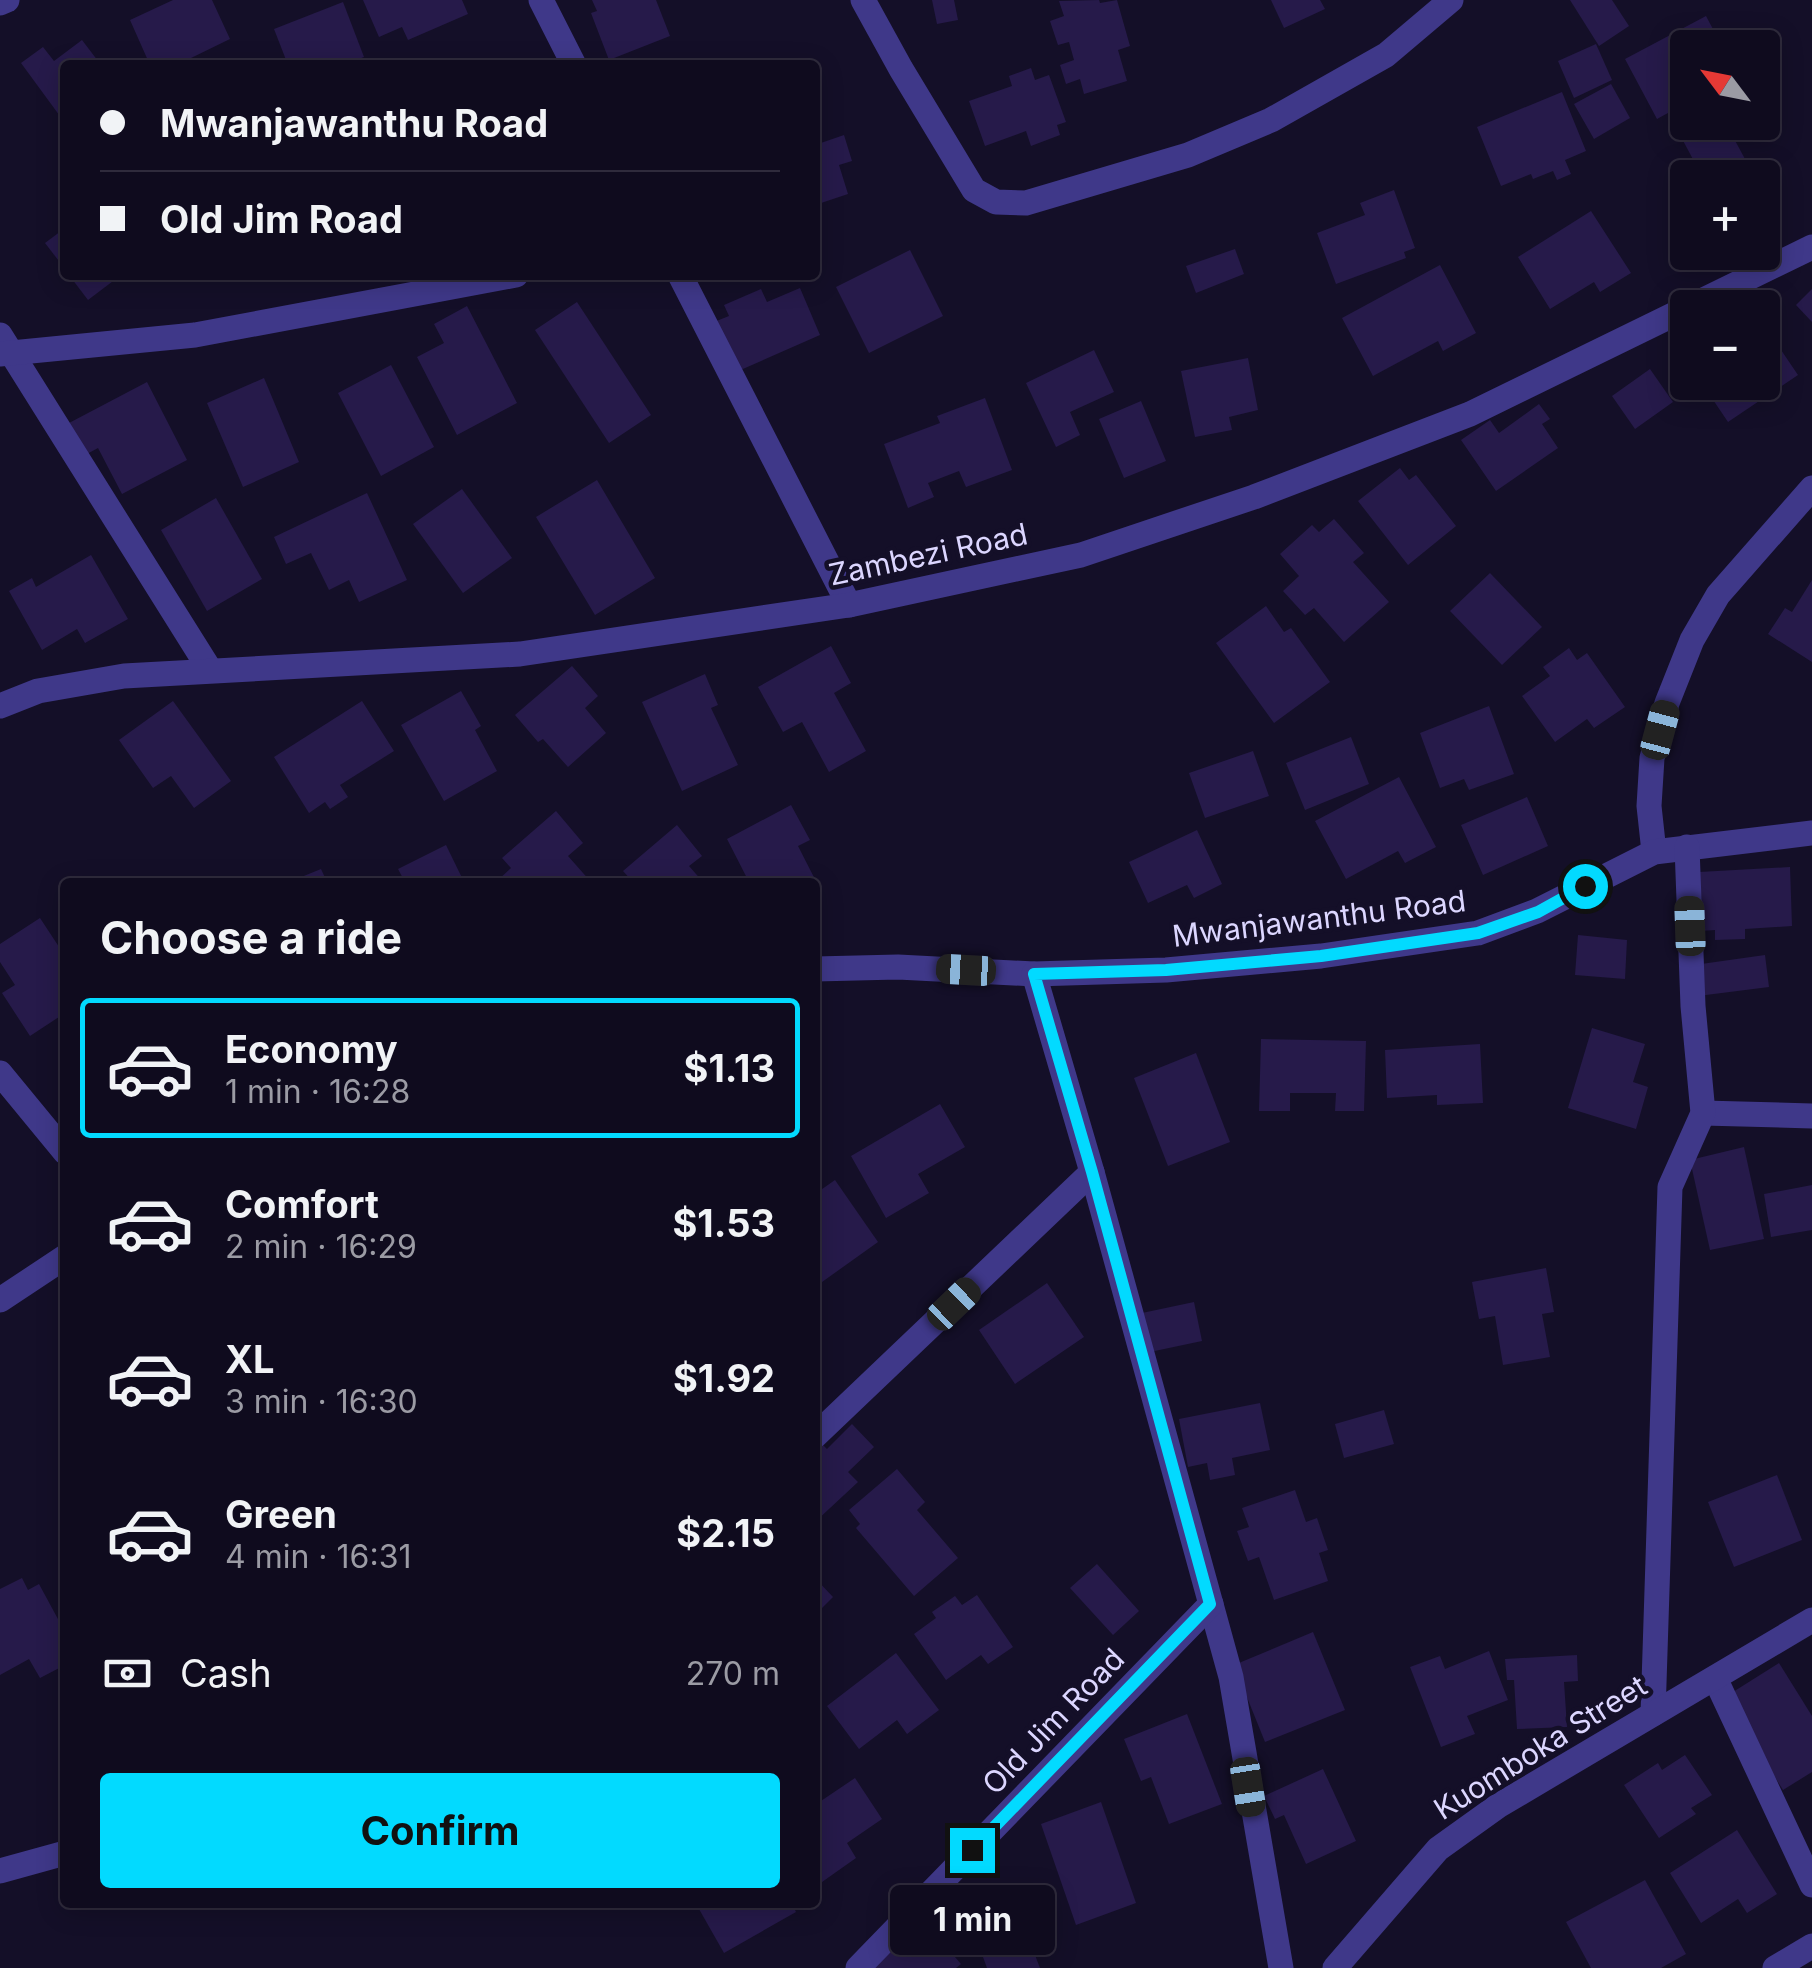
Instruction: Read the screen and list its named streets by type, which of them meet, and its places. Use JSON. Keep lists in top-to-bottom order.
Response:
{
  "streets": {
    "street": [
      "Zambezi Road",
      "Mwanjawanthu Road",
      "Old Jim Road",
      "Kuomboka Street"
    ]
  },
  "north": "top left",
  "page": {
    "map_buttons": ["+", "−"],
    "banner": ["Mwanjawanthu Road", "Old Jim Road"],
    "heading": "Choose a ride",
    "list": [
      {
        "name": "Economy",
        "note": "1 min · 16:28",
        "value": "$1.13"
      },
      {
        "name": "Comfort",
        "note": "2 min · 16:29",
        "value": "$1.53"
      },
      {
        "name": "XL",
        "note": "3 min · 16:30",
        "value": "$1.92"
      },
      {
        "name": "Green",
        "note": "4 min · 16:31",
        "value": "$2.15"
      }
    ],
    "pay": ["Cash", "270 m"],
    "buttons": "Confirm",
    "bubble": "1 min"
  }
}
